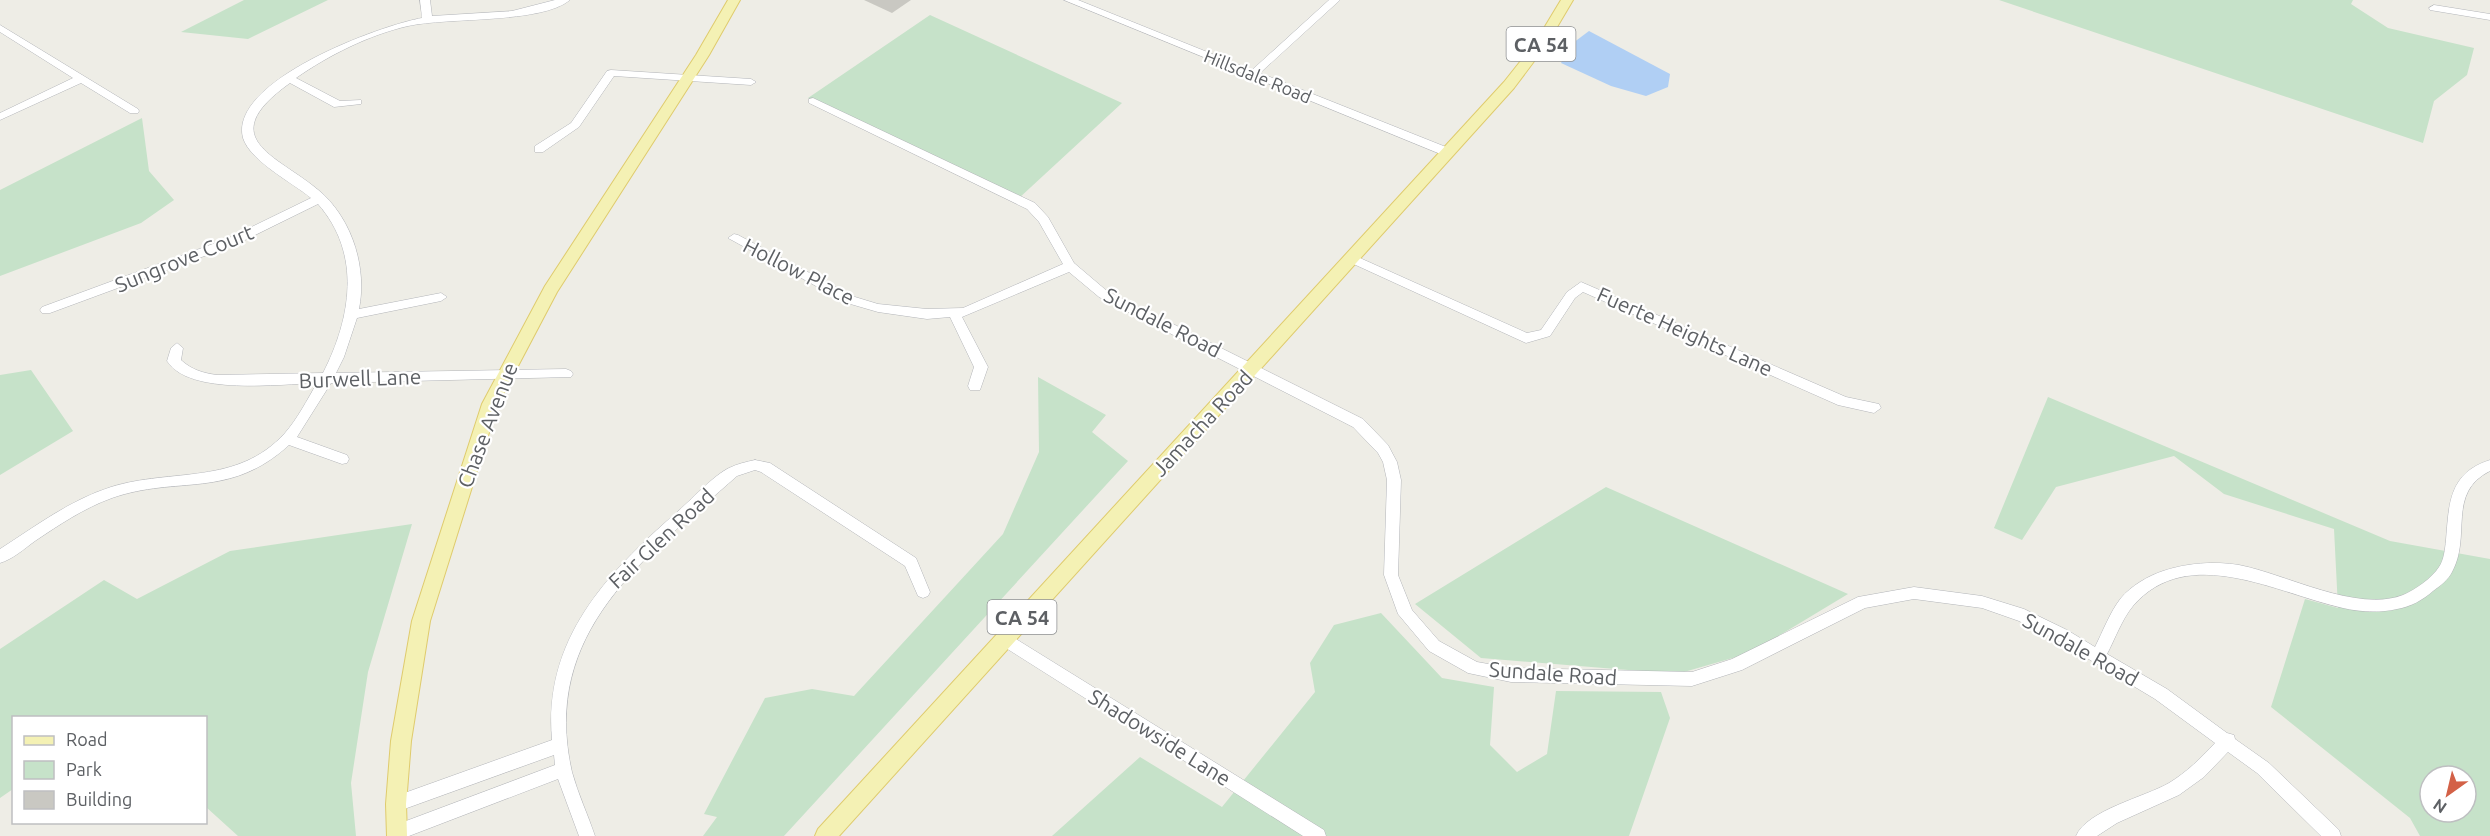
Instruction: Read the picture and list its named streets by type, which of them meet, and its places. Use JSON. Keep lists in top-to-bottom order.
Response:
{
  "streets": {
    "main road": ["CA 54", "Jamacha Road", "Chase Avenue"],
    "street": [
      "Hillsdale Road",
      "Sungrove Court",
      "Hollow Place",
      "Sundale Road",
      "Fuerte Heights Lane",
      "Burwell Lane",
      "Fair Glen Road",
      "Shadowside Lane"
    ]
  },
  "crossings": [
    ["Hillsdale Road", "Jamacha Road"],
    ["Hollow Place", "Sundale Road"],
    ["Sundale Road", "Jamacha Road"],
    ["Fuerte Heights Lane", "Jamacha Road"],
    ["Burwell Lane", "Chase Avenue"],
    ["Jamacha Road", "Shadowside Lane"]
  ],
  "legend": ["Road", "Park", "Building"],
  "north": "bottom left"
}
